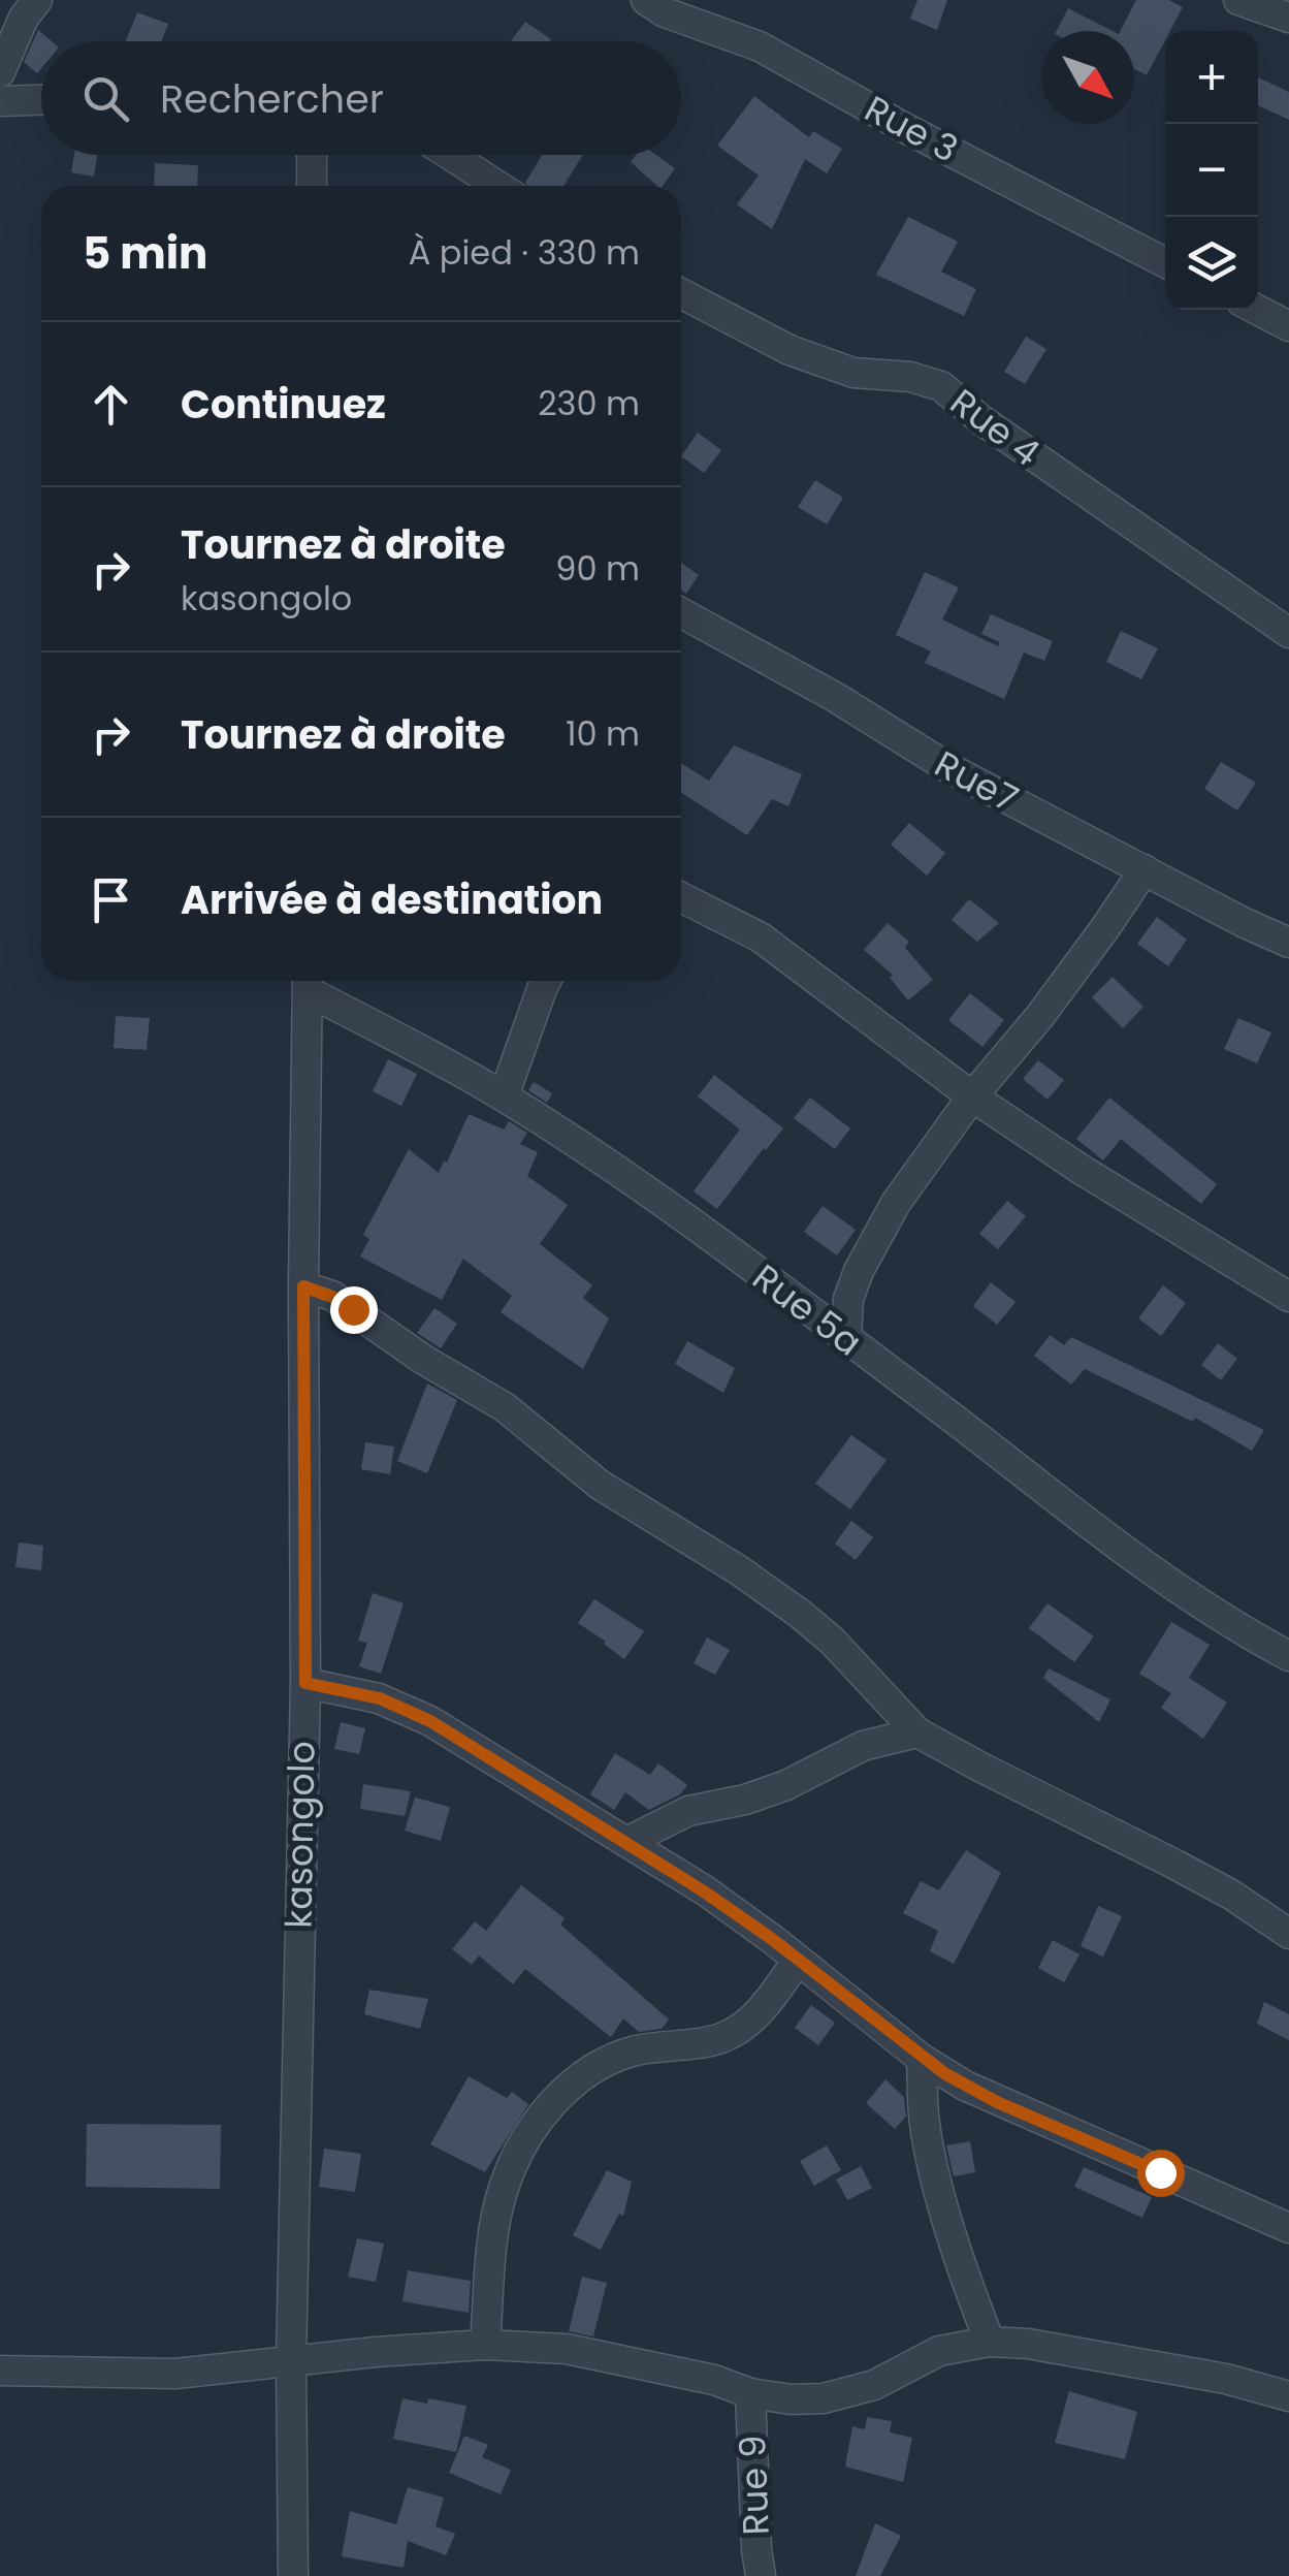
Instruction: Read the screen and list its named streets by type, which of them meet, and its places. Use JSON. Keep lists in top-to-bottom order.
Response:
{
  "streets": {
    "street": [
      "Rue 3",
      "Rue 4",
      "Rue7",
      "Rue 5a",
      "kasongolo",
      "Rue 9"
    ]
  },
  "crossings": [
    ["Rue 5a", "kasongolo"]
  ],
  "north": "bottom right",
  "page": {
    "map_buttons": ["+", "−"],
    "search": "Rechercher",
    "heading": ["5 min", "À pied · 330 m"],
    "list": [
      ["Continuez", "230 m"],
      ["Tournez à droite", "kasongolo", "90 m"],
      ["Tournez à droite", "10 m"],
      "Arrivée à destination"
    ]
  }
}
